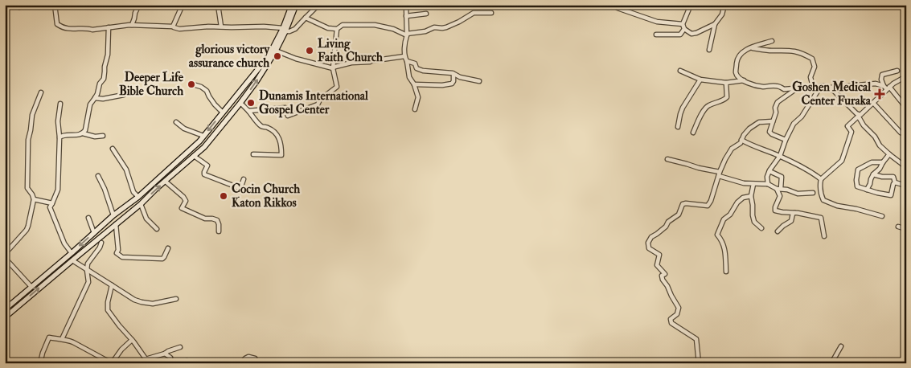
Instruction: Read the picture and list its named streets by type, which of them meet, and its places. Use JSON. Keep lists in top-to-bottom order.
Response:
{
  "places": {
    "other": [
      "Living Faith Church",
      "glorious victory assurance church",
      "Deeper Life Bible Church",
      "Dunamis International Gospel Center",
      "Cocin Church Katon Rikkos"
    ],
    "health": ["Goshen Medical Center Furaka"]
  }
}
